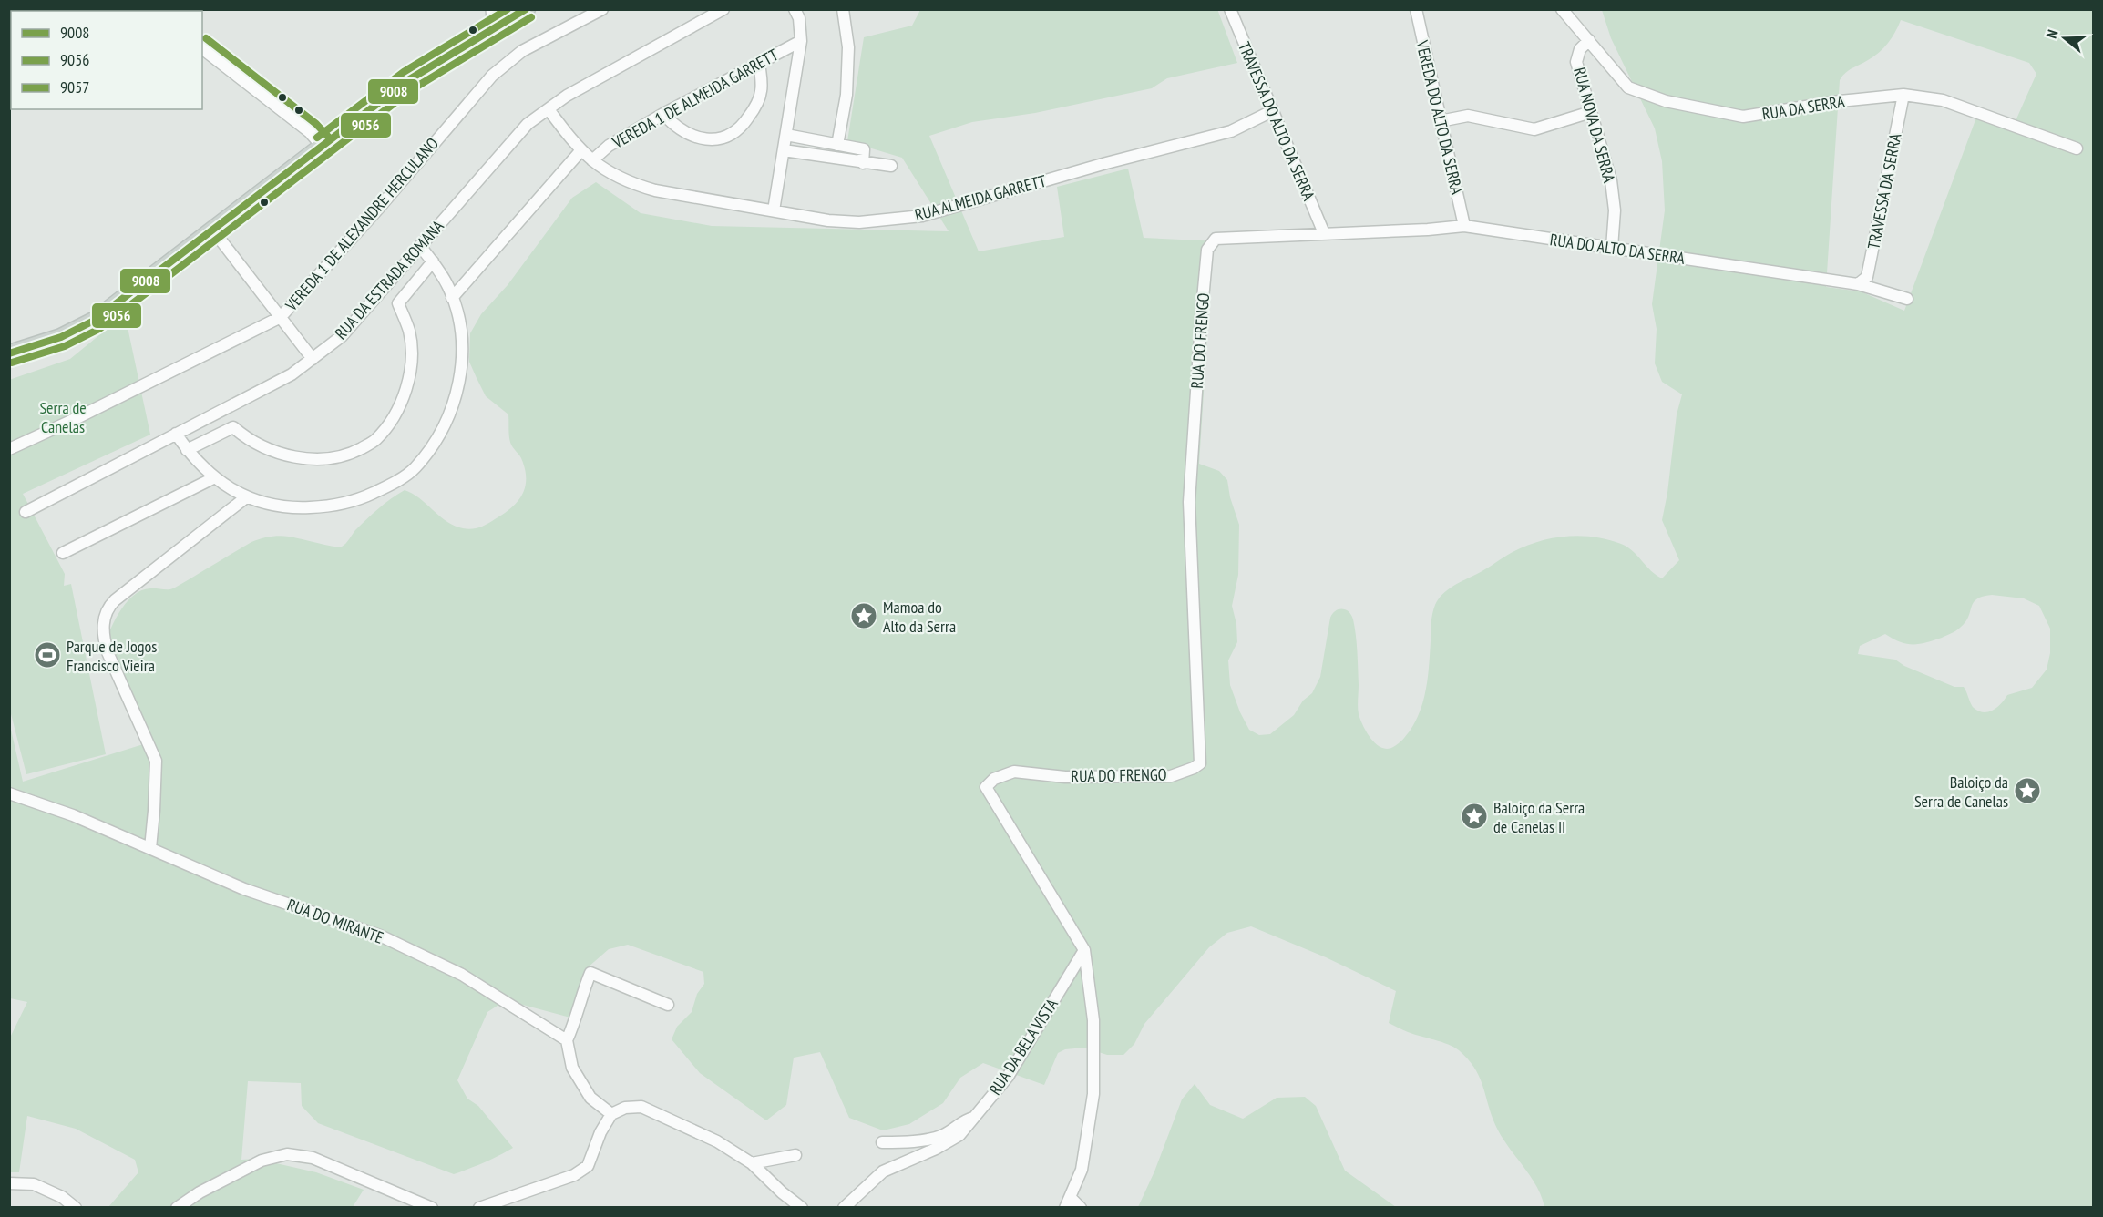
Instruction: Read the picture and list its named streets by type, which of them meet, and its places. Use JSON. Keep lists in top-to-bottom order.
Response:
{
  "streets": {
    "street": [
      "VEREDA 1 DE ALMEIDA GARRETT",
      "RUA DA SERRA",
      "VEREDA DO ALTO DA SERRA",
      "TRAVESSA DO ALTO DA SERRA",
      "RUA NOVA DA SERRA",
      "TRAVESSA DA SERRA",
      "RUA ALMEIDA GARRETT",
      "VEREDA 1 DE ALEXANDRE HERCULANO",
      "RUA DO ALTO DA SERRA",
      "RUA DA ESTRADA ROMANA",
      "RUA DO FRENGO",
      "RUA DO MIRANTE",
      "RUA DA BELA VISTA"
    ]
  },
  "crossings": [
    ["VEREDA 1 DE ALMEIDA GARRETT", "RUA ALMEIDA GARRETT"],
    ["RUA DA SERRA", "RUA NOVA DA SERRA"],
    ["RUA DA SERRA", "TRAVESSA DA SERRA"],
    ["VEREDA DO ALTO DA SERRA", "RUA DO ALTO DA SERRA"],
    ["TRAVESSA DO ALTO DA SERRA", "RUA ALMEIDA GARRETT"],
    ["TRAVESSA DO ALTO DA SERRA", "RUA DO ALTO DA SERRA"],
    ["TRAVESSA DO ALTO DA SERRA", "RUA DO FRENGO"],
    ["RUA NOVA DA SERRA", "RUA DO ALTO DA SERRA"],
    ["TRAVESSA DA SERRA", "RUA DO ALTO DA SERRA"],
    ["RUA ALMEIDA GARRETT", "RUA DA ESTRADA ROMANA"],
    ["RUA DO ALTO DA SERRA", "RUA DO FRENGO"],
    ["RUA DO FRENGO", "RUA DA BELA VISTA"]
  ],
  "parks": ["Serra de Canelas"],
  "places": {
    "place": ["Mamoa do Alto da Serra", "Baloiço da Serra de Canelas", "Baloiço da Serra de Canelas II"],
    "sports": ["Parque de Jogos Francisco Vieira"]
  },
  "lines": ["transit line 9008", "transit line 9057", "transit line 9056"],
  "legend": ["9008", "9056", "9057"],
  "north": "left"
}
